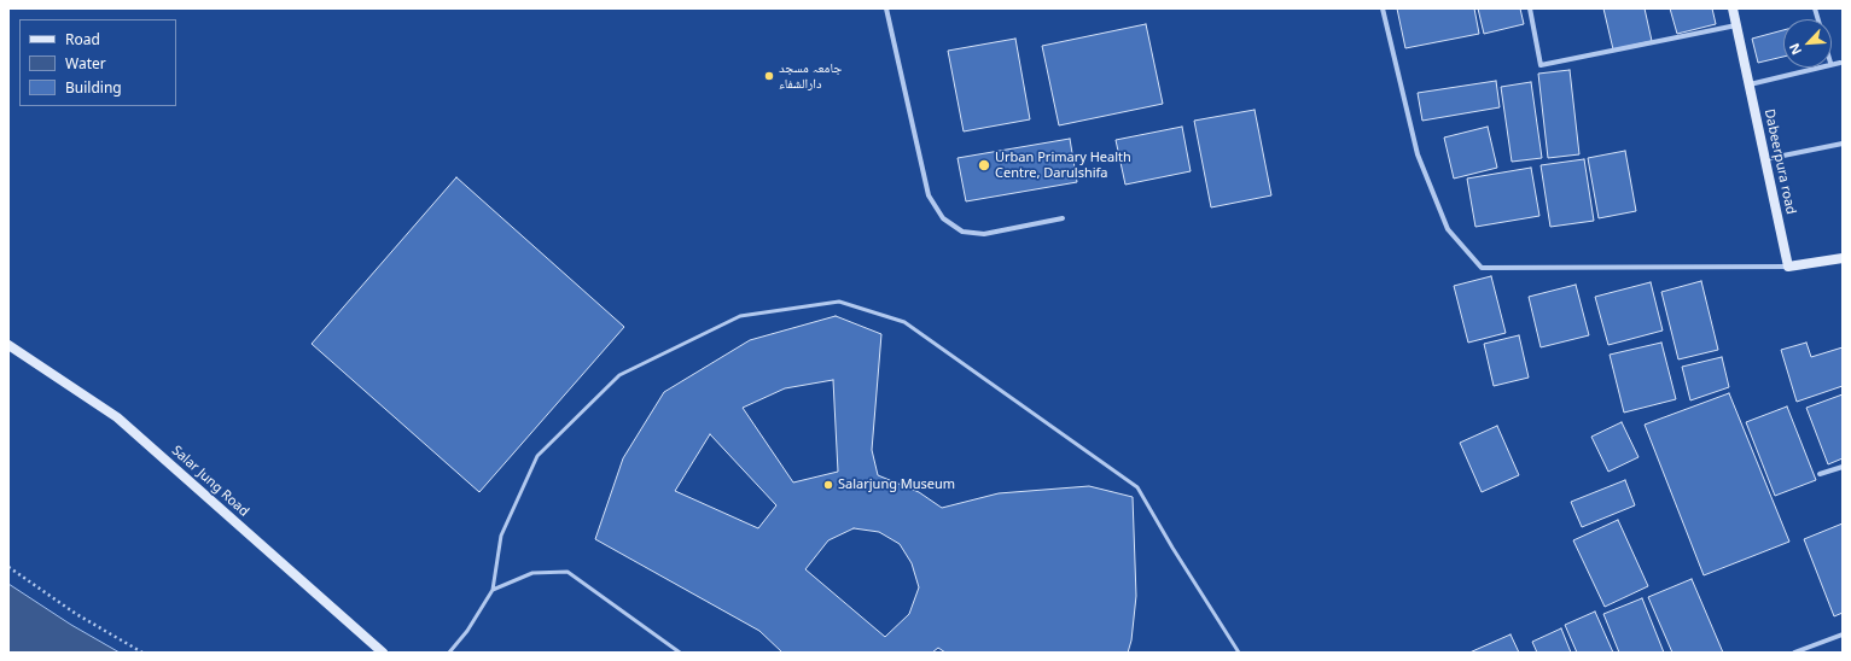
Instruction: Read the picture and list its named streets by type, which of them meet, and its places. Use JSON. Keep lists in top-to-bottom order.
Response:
{
  "streets": {
    "main road": ["Dabeerpura road", "Salar Jung Road"]
  },
  "places": ["جامعہ مسجد دارالشفاء", "Urban Primary Health Centre, Darulshifa", "Salarjung Museum"],
  "legend": ["Road", "Water", "Building"],
  "north": "bottom left"
}
